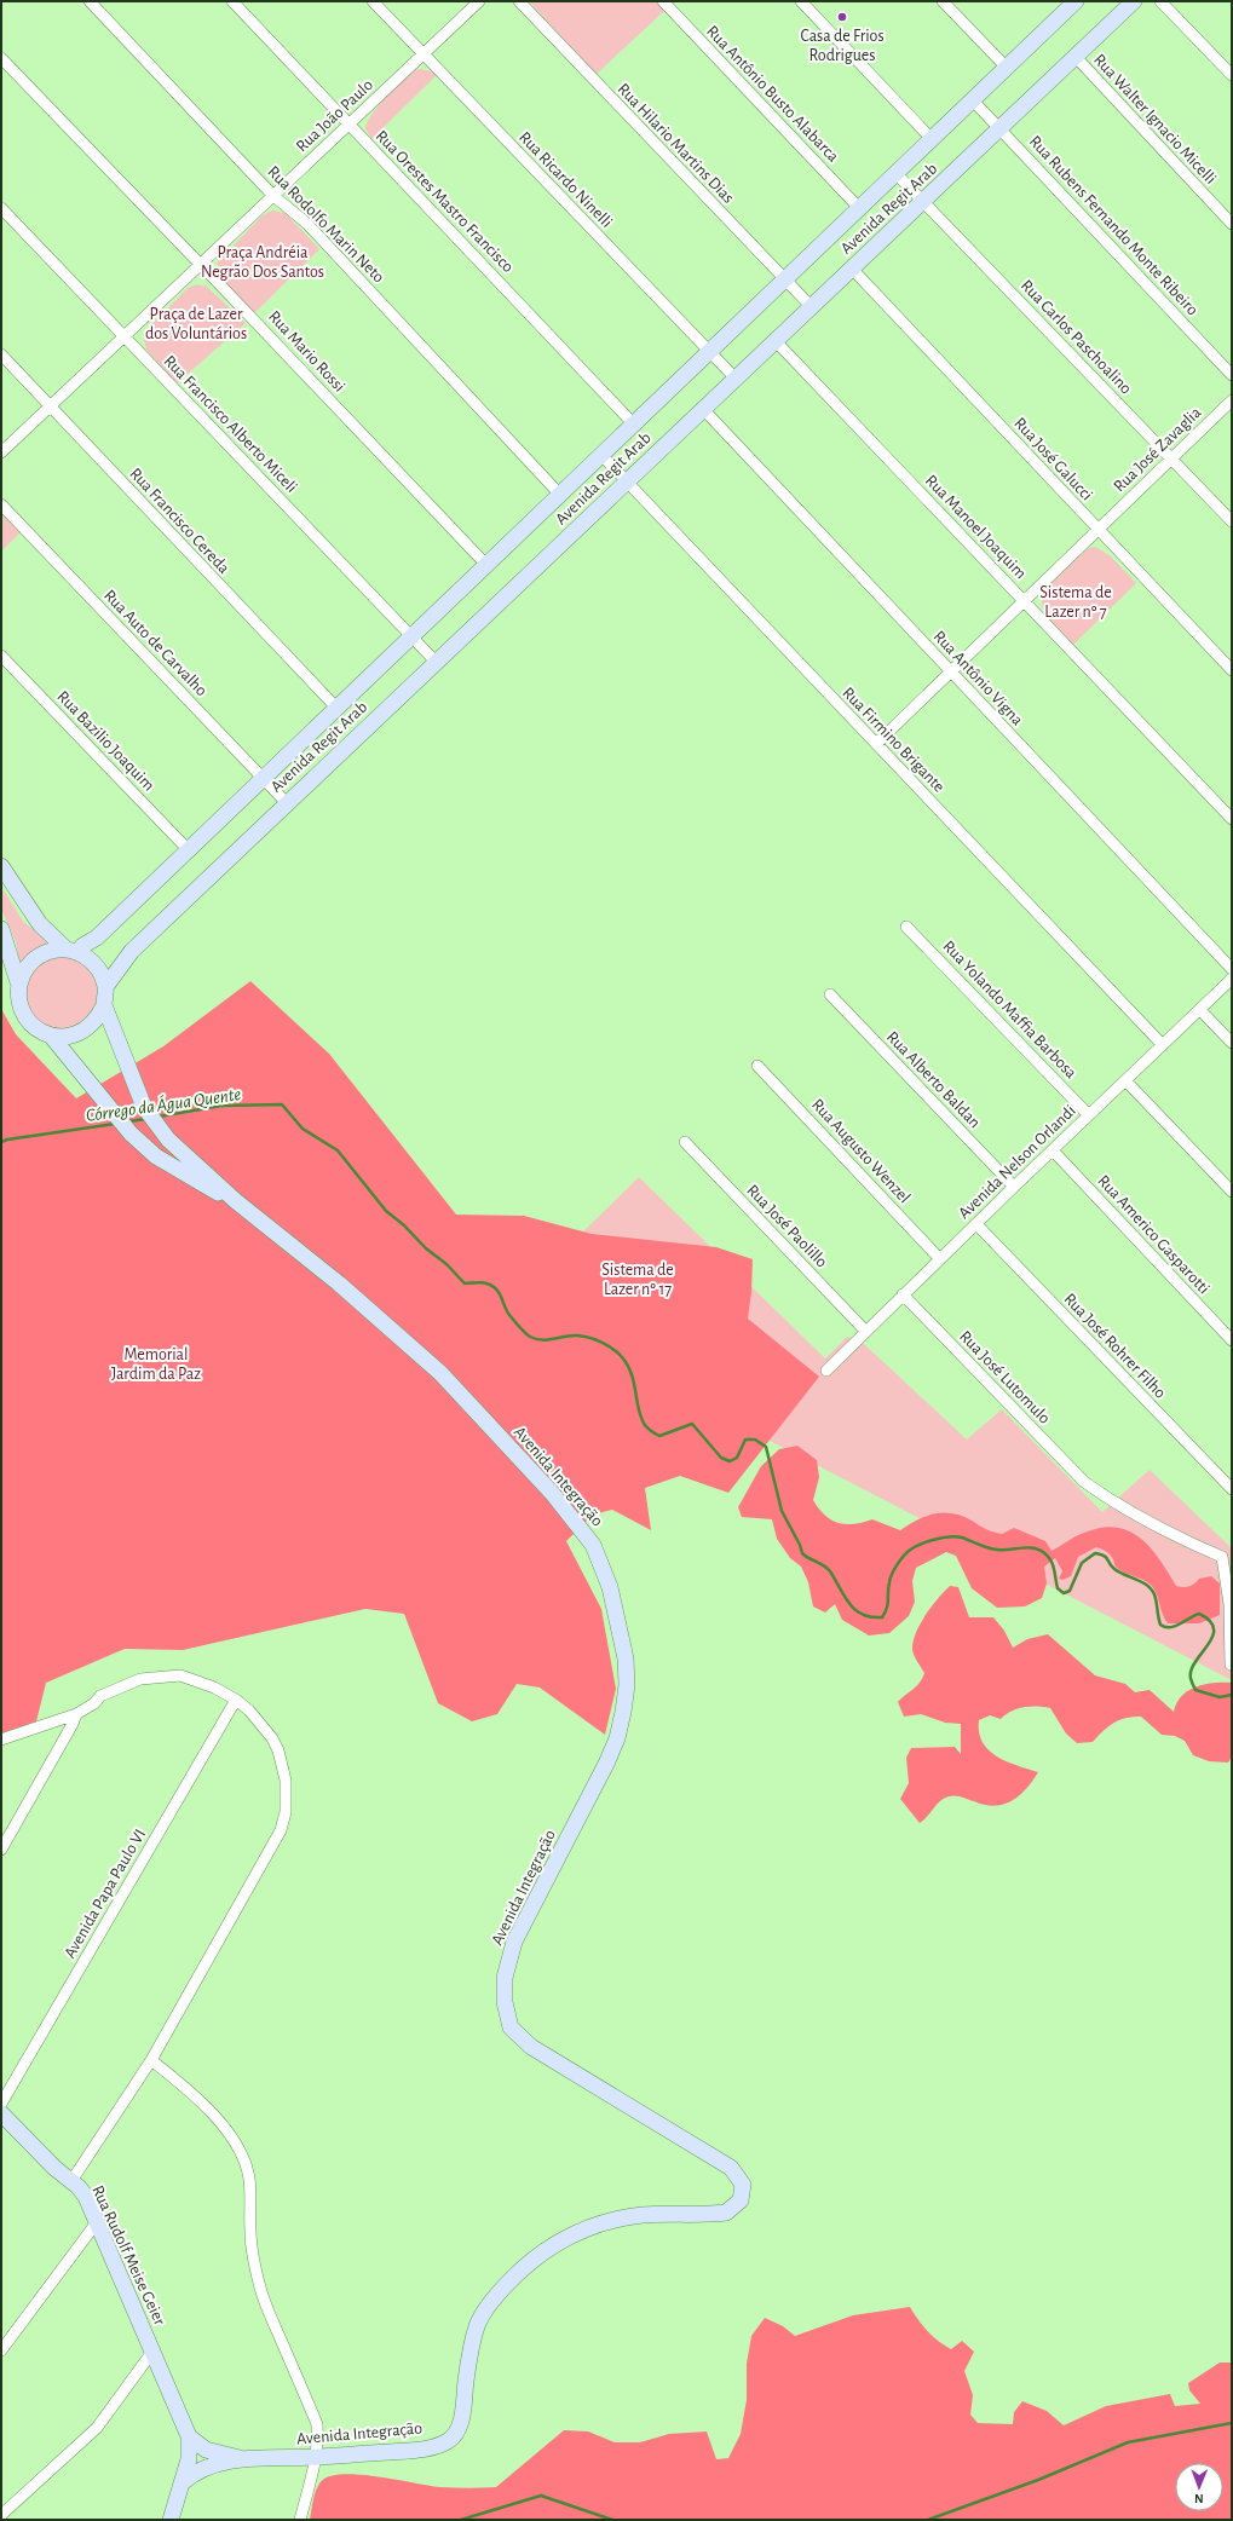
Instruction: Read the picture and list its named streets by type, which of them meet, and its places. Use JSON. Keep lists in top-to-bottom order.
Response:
{
  "streets": {
    "main road": ["Avenida Regit Arab", "Avenida Integração", "Rua Rudolf Meise Geier"],
    "street": [
      "Rua Antônio Busto Alabarca",
      "Rua João Paulo",
      "Rua Walter Ignacio Micelli",
      "Rua Hilario Martins Dias",
      "Rua Ricardo Ninelli",
      "Rua Orestes Mastro Francisco",
      "Rua Rodolfo Marin Neto",
      "Rua Rubens Fernando Monte Ribeiro",
      "Rua Carlos Paschoalino",
      "Rua Mario Rossi",
      "Rua Francisco Alberto Miceli",
      "Rua José Zavaglia",
      "Rua José Galucci",
      "Rua Francisco Cereda",
      "Rua Manoel Joaquim",
      "Rua Auto de Carvalho",
      "Rua Antônio Vigna",
      "Rua Firmino Brigante",
      "Rua Bazilio Joaquim",
      "Rua Yolando Maffia Barbosa",
      "Rua Alberto Baldan",
      "Rua Augusto Wenzel",
      "Avenida Nelson Orlandi",
      "Rua José Paolillo",
      "Rua Americo Gasparotti",
      "Rua José Rohrer Filho",
      "Rua José Lutomulo",
      "Avenida Papa Paulo VI"
    ]
  },
  "crossings": [
    ["Rua Antônio Busto Alabarca", "Avenida Regit Arab"],
    ["Rua João Paulo", "Rua Ricardo Ninelli"],
    ["Rua João Paulo", "Rua Orestes Mastro Francisco"],
    ["Rua João Paulo", "Rua Rodolfo Marin Neto"],
    ["Rua João Paulo", "Rua Mario Rossi"],
    ["Rua João Paulo", "Rua Francisco Alberto Miceli"],
    ["Rua João Paulo", "Rua Francisco Cereda"],
    ["Rua Walter Ignacio Micelli", "Avenida Regit Arab"],
    ["Rua Hilario Martins Dias", "Avenida Regit Arab"],
    ["Rua Ricardo Ninelli", "Avenida Regit Arab"],
    ["Rua Orestes Mastro Francisco", "Avenida Regit Arab"],
    ["Avenida Regit Arab", "Rua Rodolfo Marin Neto"],
    ["Avenida Regit Arab", "Rua Rubens Fernando Monte Ribeiro"],
    ["Avenida Regit Arab", "Rua Carlos Paschoalino"],
    ["Avenida Regit Arab", "Rua Mario Rossi"],
    ["Avenida Regit Arab", "Rua Francisco Alberto Miceli"],
    ["Avenida Regit Arab", "Rua José Galucci"],
    ["Avenida Regit Arab", "Rua Francisco Cereda"],
    ["Avenida Regit Arab", "Rua Manoel Joaquim"],
    ["Avenida Regit Arab", "Rua Auto de Carvalho"],
    ["Avenida Regit Arab", "Rua Antônio Vigna"],
    ["Avenida Regit Arab", "Rua Firmino Brigante"],
    ["Avenida Regit Arab", "Rua Bazilio Joaquim"],
    ["Avenida Regit Arab", "Avenida Integração"],
    ["Rua Carlos Paschoalino", "Rua José Zavaglia"],
    ["Rua José Zavaglia", "Rua José Galucci"],
    ["Rua José Zavaglia", "Rua Manoel Joaquim"],
    ["Rua José Zavaglia", "Rua Antônio Vigna"],
    ["Rua José Zavaglia", "Rua Firmino Brigante"],
    ["Rua Firmino Brigante", "Avenida Nelson Orlandi"],
    ["Rua Yolando Maffia Barbosa", "Avenida Nelson Orlandi"],
    ["Rua Alberto Baldan", "Avenida Nelson Orlandi"],
    ["Rua Augusto Wenzel", "Avenida Nelson Orlandi"],
    ["Avenida Nelson Orlandi", "Rua José Paolillo"],
    ["Avenida Nelson Orlandi", "Rua Americo Gasparotti"],
    ["Avenida Nelson Orlandi", "Rua José Rohrer Filho"],
    ["Avenida Nelson Orlandi", "Rua José Lutomulo"],
    ["Avenida Integração", "Rua Rudolf Meise Geier"]
  ],
  "water": ["Córrego da Água Quente"],
  "parks": [
    "Praça Andréia Negrão Dos Santos",
    "Praça de Lazer dos Voluntários",
    "Sistema de Lazer nº 7",
    "Sistema de Lazer nº 17",
    "Memorial Jardim da Paz"
  ],
  "places": ["Casa de Frios Rodrigues"],
  "north": "bottom"
}
